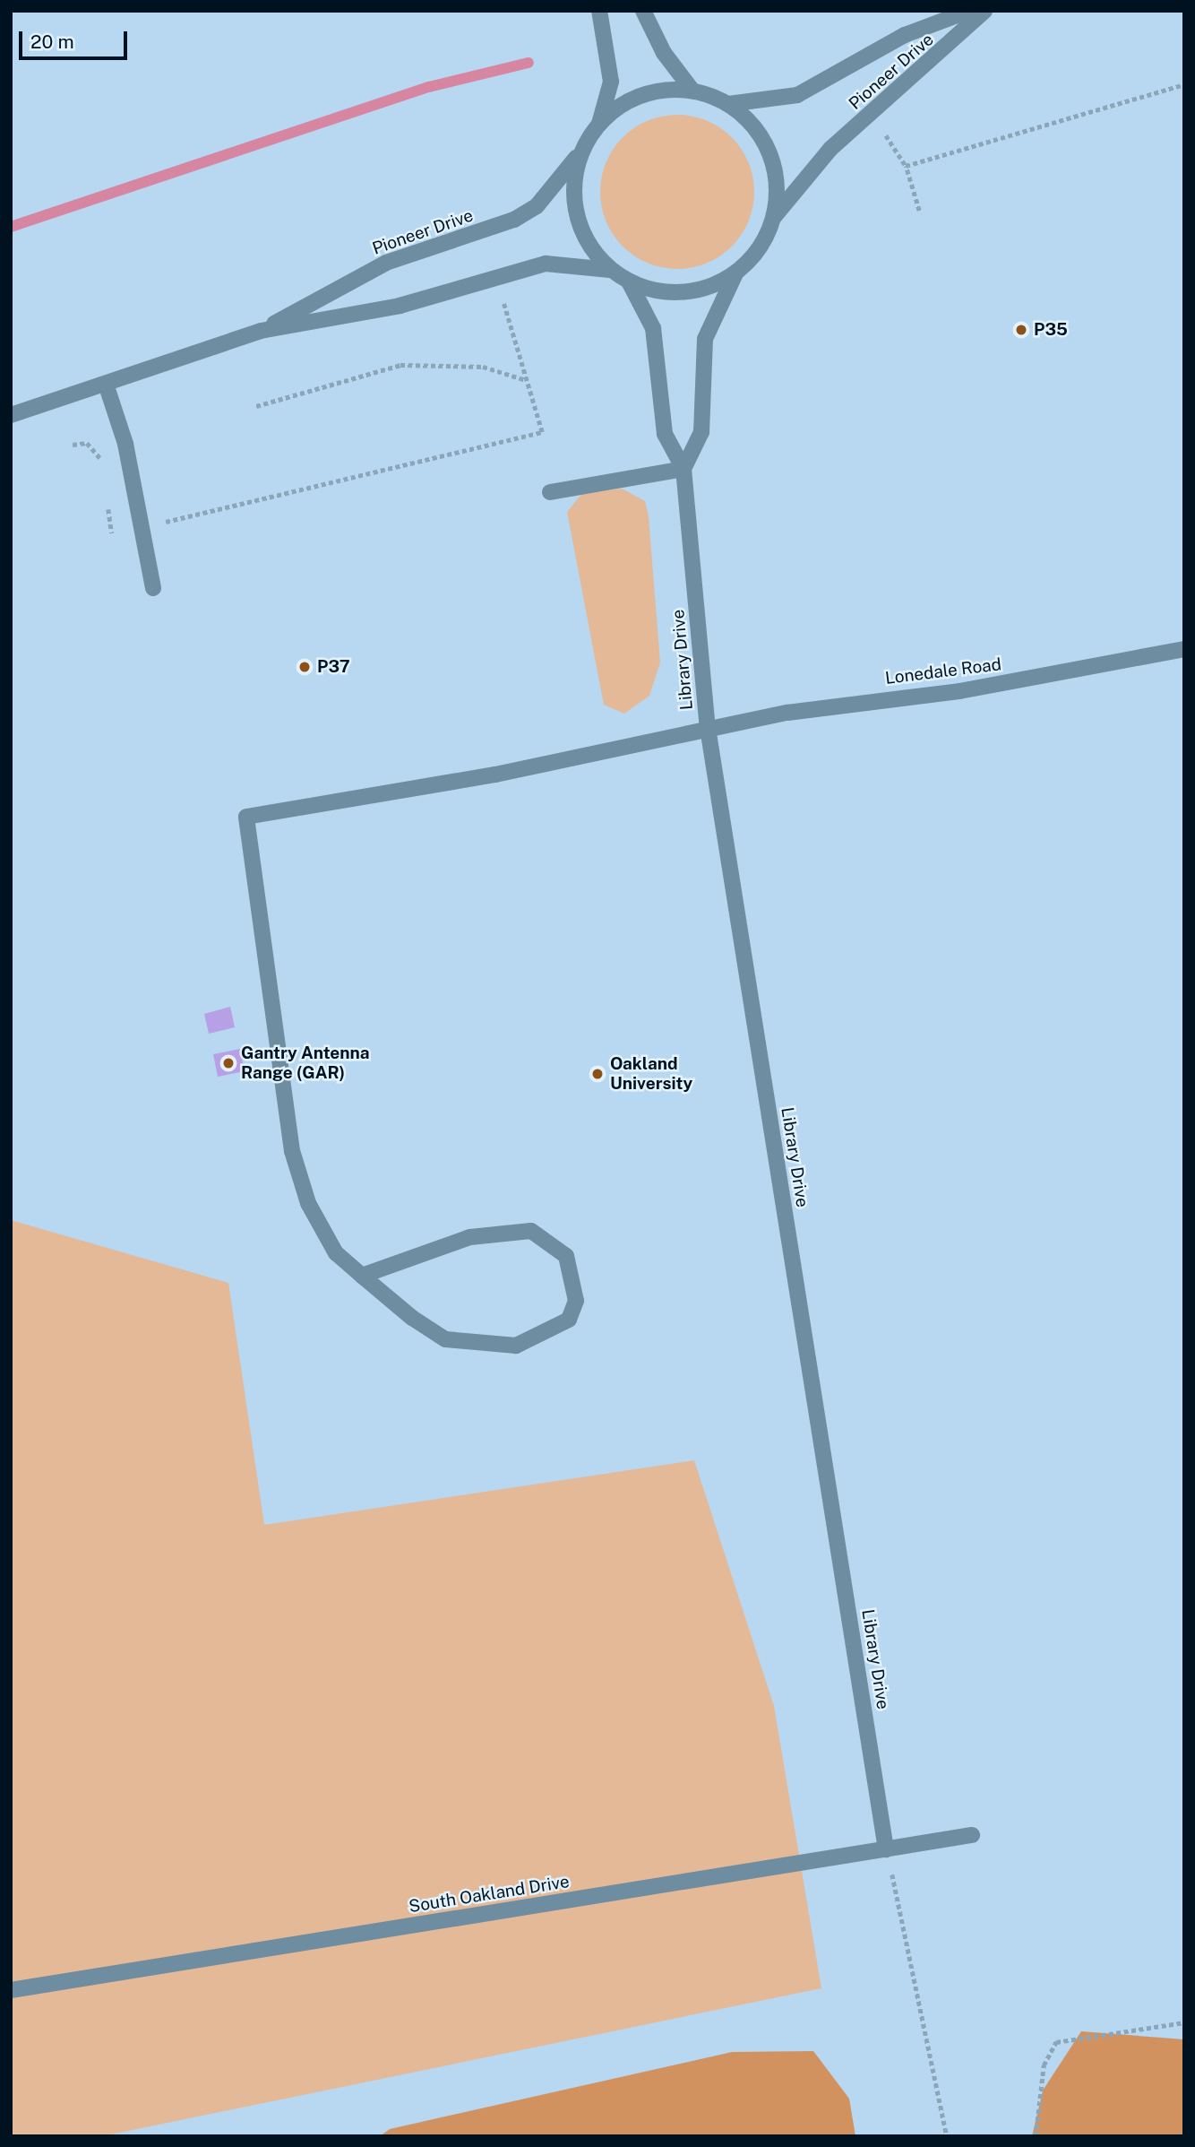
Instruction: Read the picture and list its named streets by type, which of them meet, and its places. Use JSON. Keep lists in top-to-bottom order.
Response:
{
  "streets": {
    "street": [
      "Pioneer Drive",
      "Library Drive",
      "Lonedale Road",
      "South Oakland Drive"
    ]
  },
  "crossings": [
    ["Pioneer Drive", "Library Drive"],
    ["Library Drive", "Lonedale Road"],
    ["Library Drive", "South Oakland Drive"]
  ],
  "places": [
    "P35",
    "P37",
    "Gantry Antenna Range (GAR)",
    "Oakland University"
  ],
  "scale_bar": "20 m"
}
